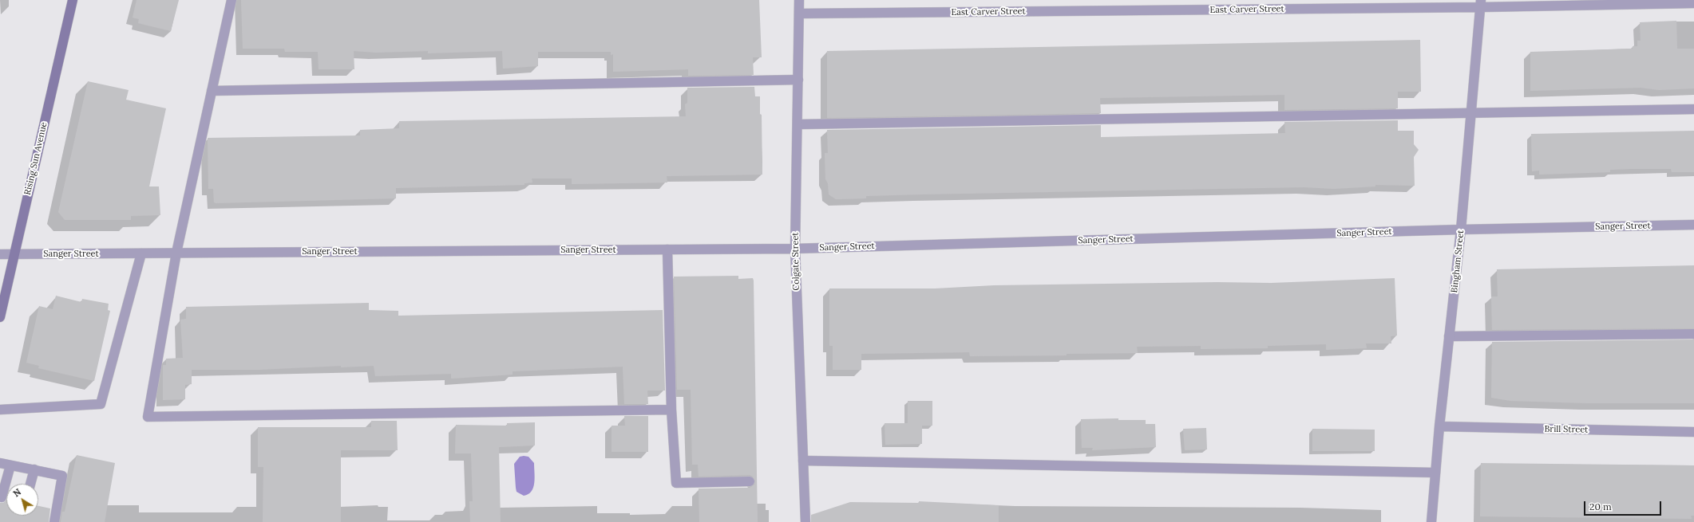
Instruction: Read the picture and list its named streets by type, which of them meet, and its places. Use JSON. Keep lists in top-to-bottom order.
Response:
{
  "streets": {
    "main road": ["Rising Sun Avenue"],
    "street": [
      "East Carver Street",
      "Sanger Street",
      "Colgate Street",
      "Bingham Street",
      "Brill Street"
    ]
  },
  "crossings": [
    ["East Carver Street", "Colgate Street"],
    ["East Carver Street", "Bingham Street"],
    ["Rising Sun Avenue", "Sanger Street"],
    ["Sanger Street", "Colgate Street"],
    ["Sanger Street", "Bingham Street"],
    ["Bingham Street", "Brill Street"]
  ],
  "scale_bar": "20 m",
  "north": "top left"
}
